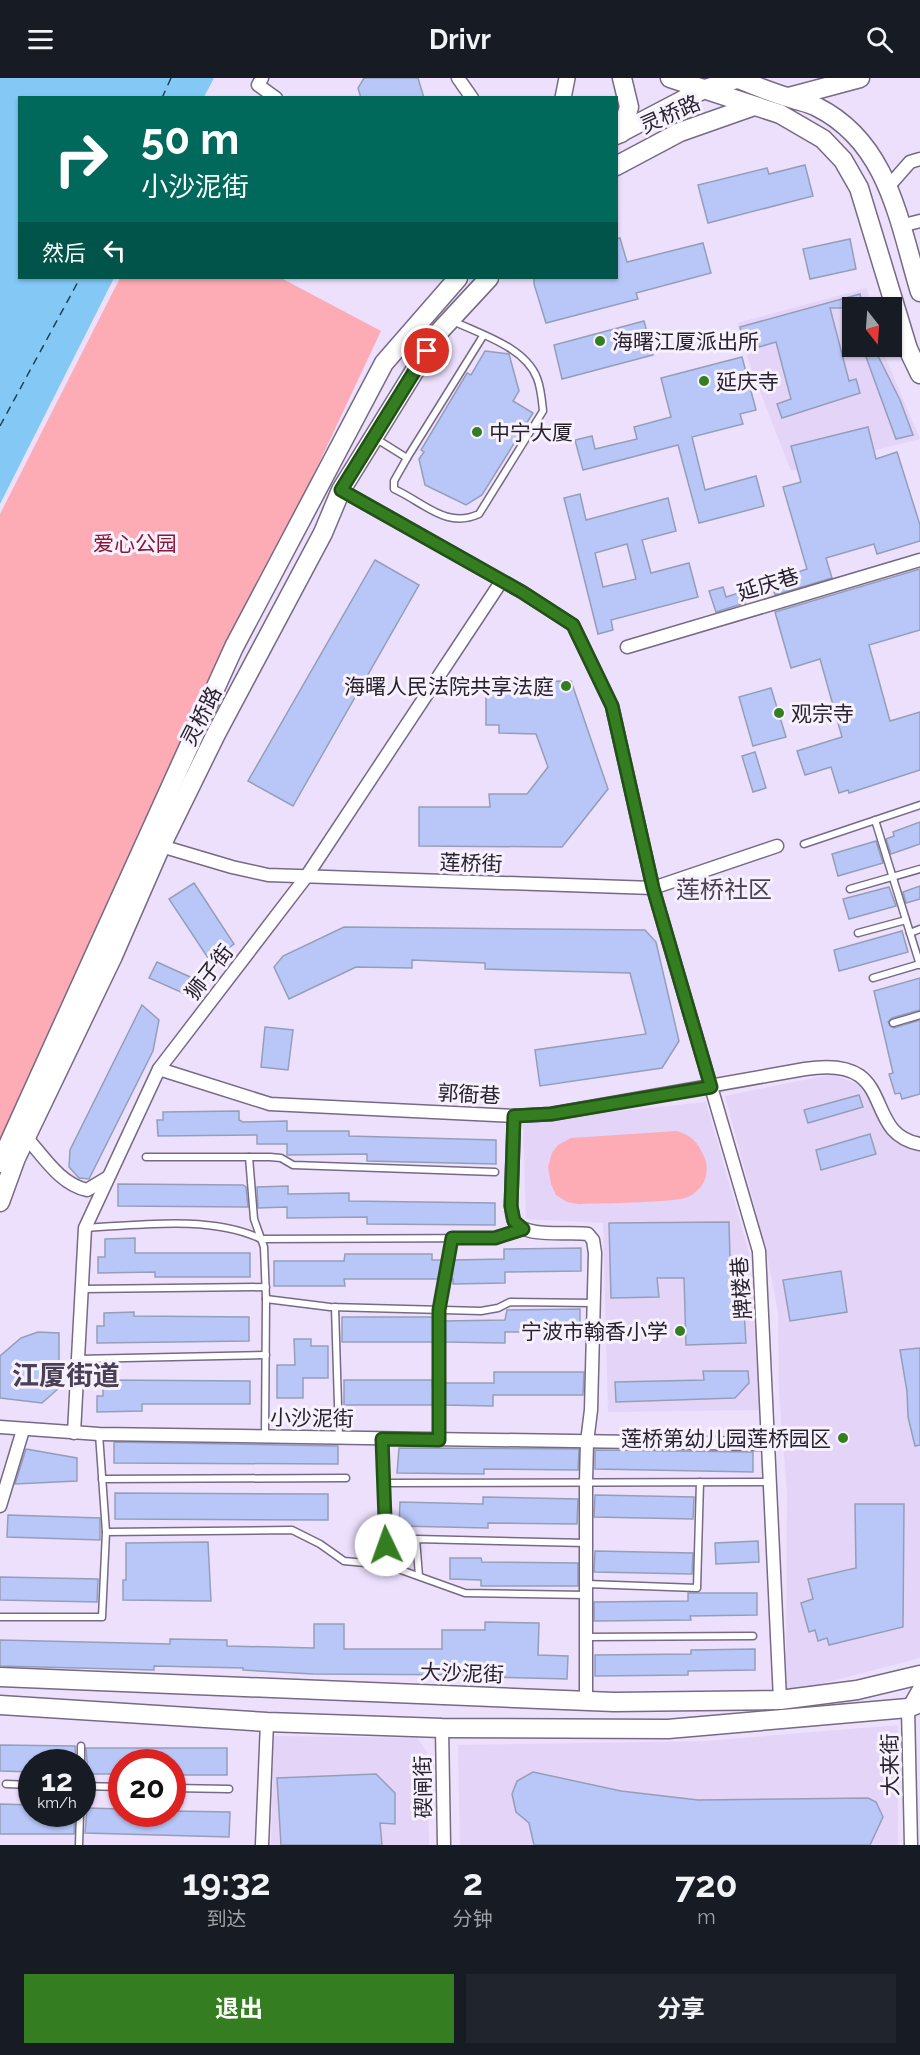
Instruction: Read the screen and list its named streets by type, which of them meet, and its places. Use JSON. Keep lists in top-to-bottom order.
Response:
{
  "streets": {
    "main road": ["灵桥路", "大沙泥街"],
    "street": [
      "延庆巷",
      "莲桥街",
      "狮子街",
      "郭衙巷",
      "牌楼巷",
      "小沙泥街",
      "大来街",
      "碶闸街"
    ]
  },
  "crossings": [
    ["灵桥路", "莲桥街"],
    ["灵桥路", "牌楼巷"],
    ["莲桥街", "狮子街"],
    ["莲桥街", "牌楼巷"],
    ["狮子街", "郭衙巷"],
    ["狮子街", "牌楼巷"],
    ["狮子街", "小沙泥街"],
    ["郭衙巷", "牌楼巷"],
    ["牌楼巷", "小沙泥街"],
    ["牌楼巷", "大沙泥街"]
  ],
  "districts": ["莲桥社区", "江厦街道"],
  "parks": ["爱心公园"],
  "places": [
    "海曙江厦派出所",
    "延庆寺",
    "中宁大厦",
    "海曙人民法院共享法庭",
    "观宗寺",
    "宁波市翰香小学",
    "莲桥第幼儿园莲桥园区"
  ],
  "north": "bottom",
  "page": {
    "header": "Drivr",
    "turn": ["50 m", "小沙泥街"],
    "then": "然后",
    "speed": "12 km/h",
    "limit": "20",
    "eta": [
      "19:32",
      "到达",
      "2",
      "分钟",
      "720",
      "m"
    ],
    "buttons": ["退出", "分享"]
  }
}
